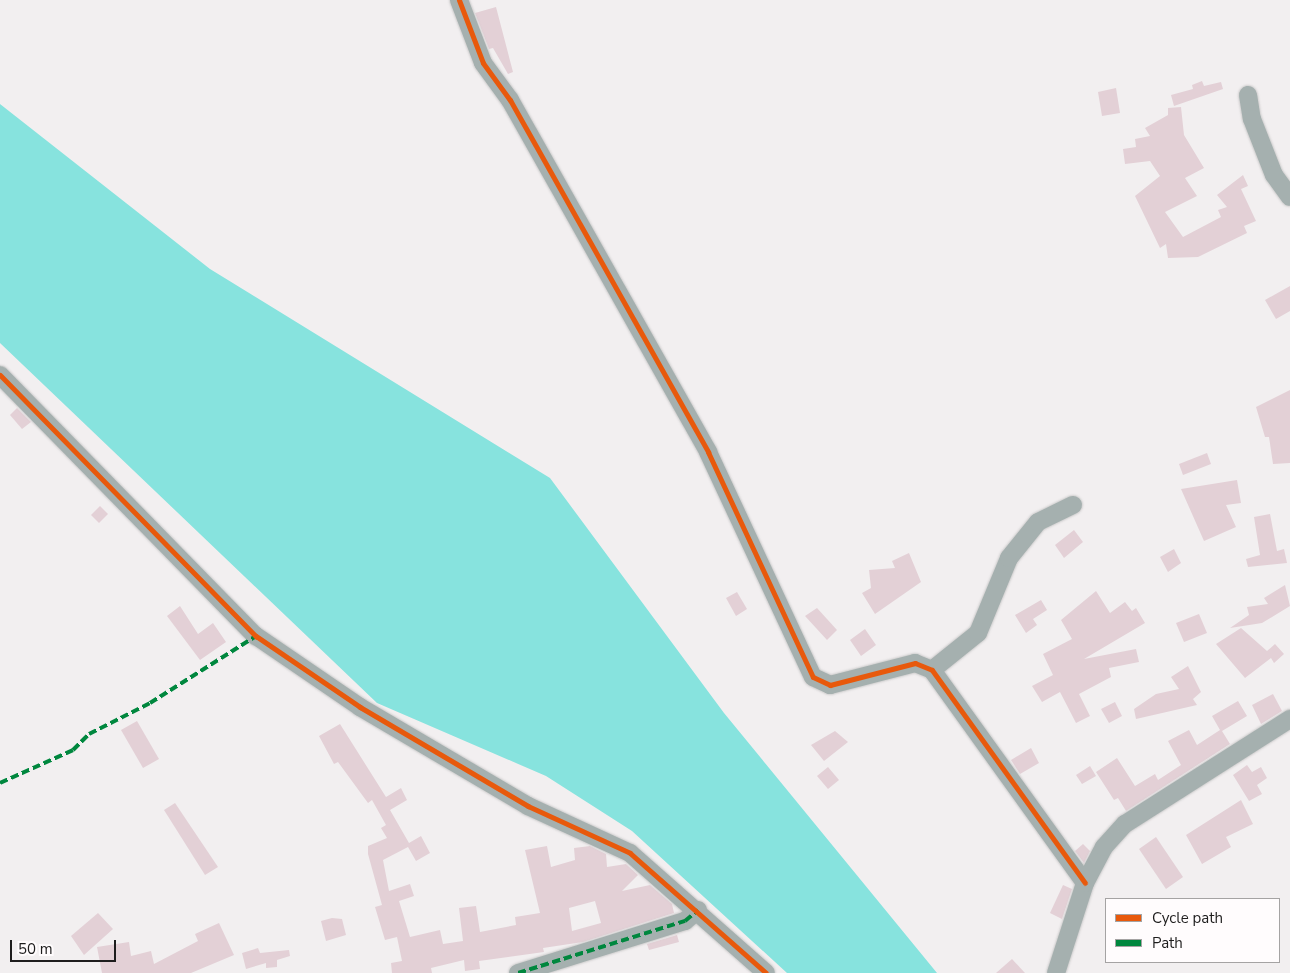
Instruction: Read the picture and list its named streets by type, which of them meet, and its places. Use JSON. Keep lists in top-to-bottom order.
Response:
{
  "legend": ["Cycle path", "Path"],
  "scale_bar": "50 m"
}
